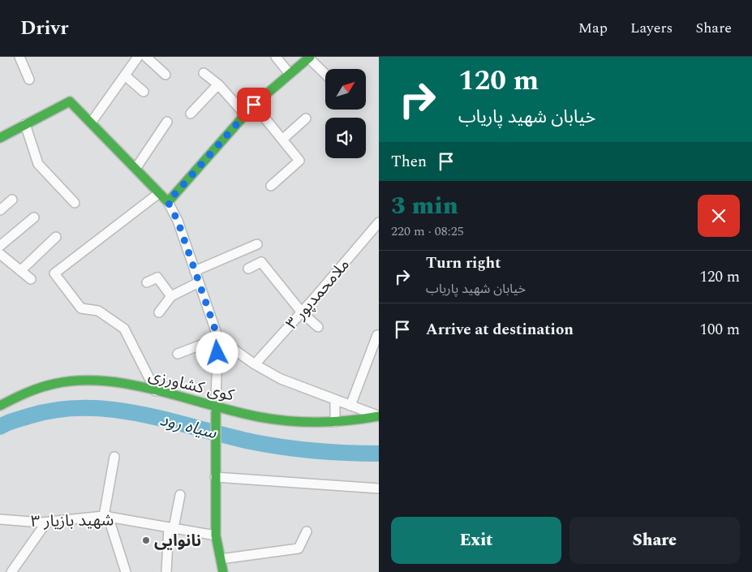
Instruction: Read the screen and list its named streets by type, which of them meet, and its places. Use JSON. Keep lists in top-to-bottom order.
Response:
{
  "streets": {
    "street": ["ملامحمدپور ۳", "کوی کشاورزی", "شهید بازیار ۳"]
  },
  "water": ["سیاه رود"],
  "places": ["نانوایی"],
  "north": "top right",
  "page": {
    "header": "Drivr",
    "nav": ["Map", "Layers", "Share"],
    "turn": ["120 m", "خیابان شهید پاریاب"],
    "then": "Then",
    "heading": ["3 min", "220 m · 08:25"],
    "list": [
      {
        "name": "Turn right",
        "note": "خیابان شهید پاریاب",
        "value": "120 m"
      },
      {
        "name": "Arrive at destination",
        "value": "100 m"
      }
    ],
    "buttons": ["Exit", "Share"]
  }
}
